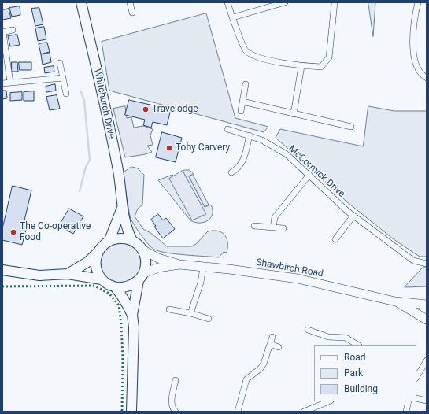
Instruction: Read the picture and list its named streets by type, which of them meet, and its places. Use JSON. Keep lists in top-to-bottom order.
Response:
{
  "streets": {
    "main road": ["Whitchurch Drive", "Shawbirch Road"],
    "street": ["McCormick Drive"]
  },
  "crossings": [
    ["Whitchurch Drive", "Shawbirch Road"]
  ],
  "places": ["Travelodge", "Toby Carvery", "The Co-operative Food"],
  "legend": ["Road", "Park", "Building"]
}
